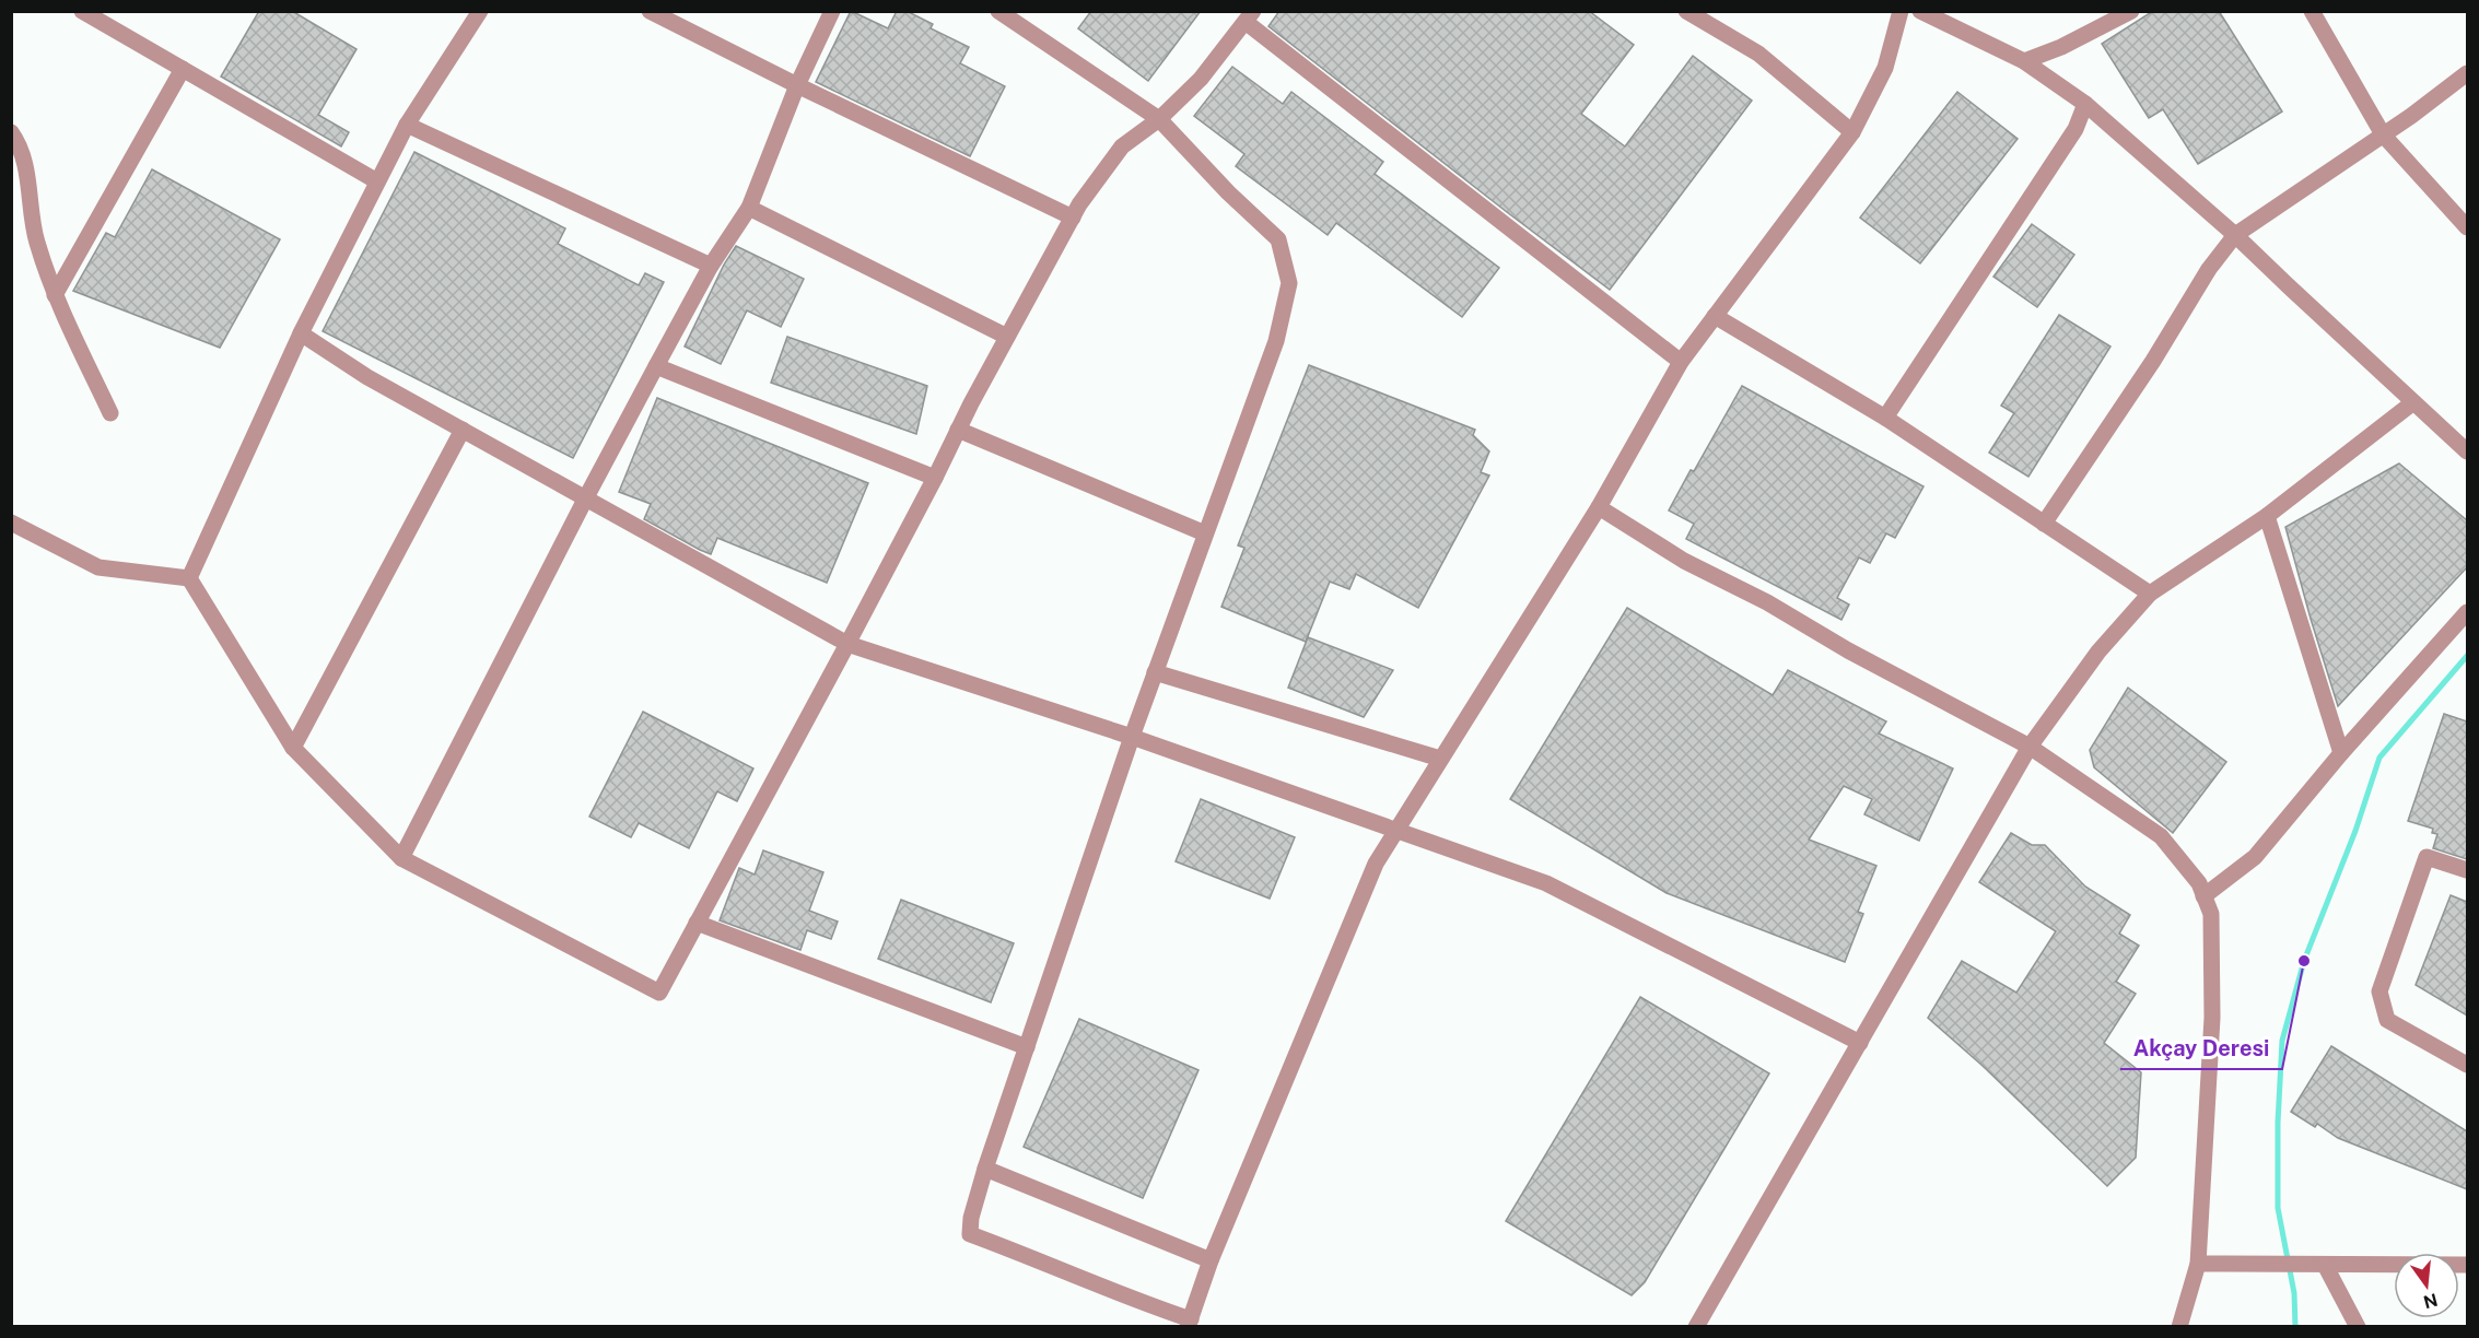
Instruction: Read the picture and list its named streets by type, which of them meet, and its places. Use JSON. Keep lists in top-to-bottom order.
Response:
{
  "places": ["Akçay Deresi"],
  "north": "bottom"
}
